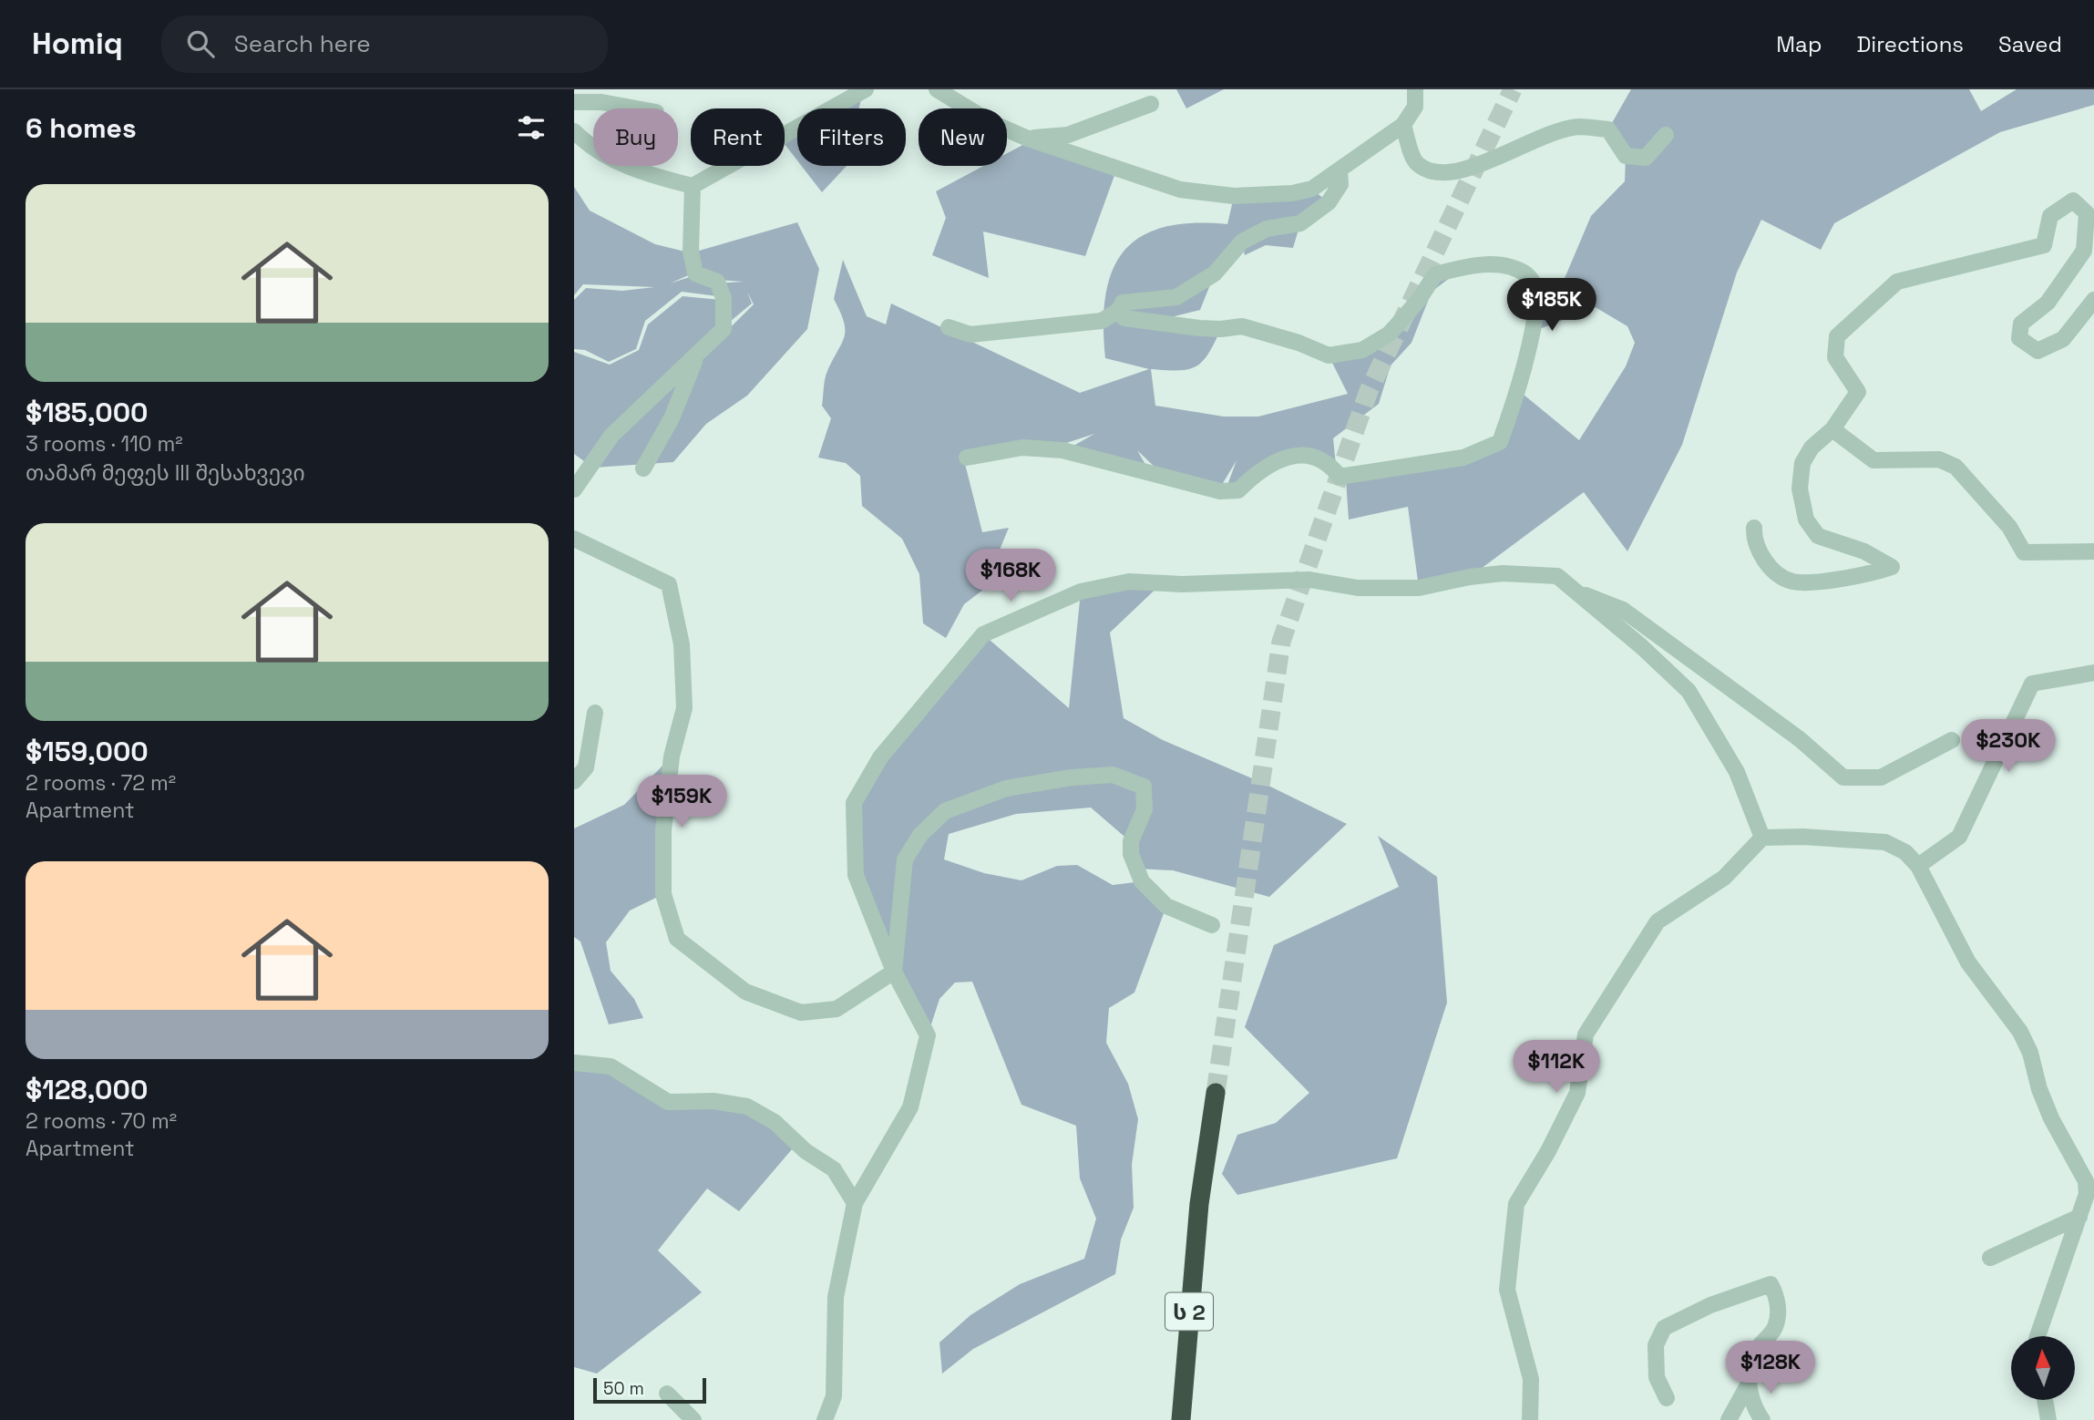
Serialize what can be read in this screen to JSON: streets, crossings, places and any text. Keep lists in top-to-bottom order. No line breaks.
{"streets":{"highway":["ს 2"]},"scale_bar":"50 m","north":"top","page":{"header":"Homiq","search":"Search here","nav":["Map","Directions","Saved"],"heading":"6 homes","chip":["Buy","Rent","Filters","New"],"list":[{"name":"$185,000","note":"3 rooms · 110 m² · თამარ მეფეს III შესახვევი"},{"name":"$159,000","note":"2 rooms · 72 m² · Apartment"},{"name":"$128,000","note":"2 rooms · 70 m² · Apartment"}],"price":["$185K","$168K","$230K","$159K","$112K","$128K"],"scale":"50 m"}}
